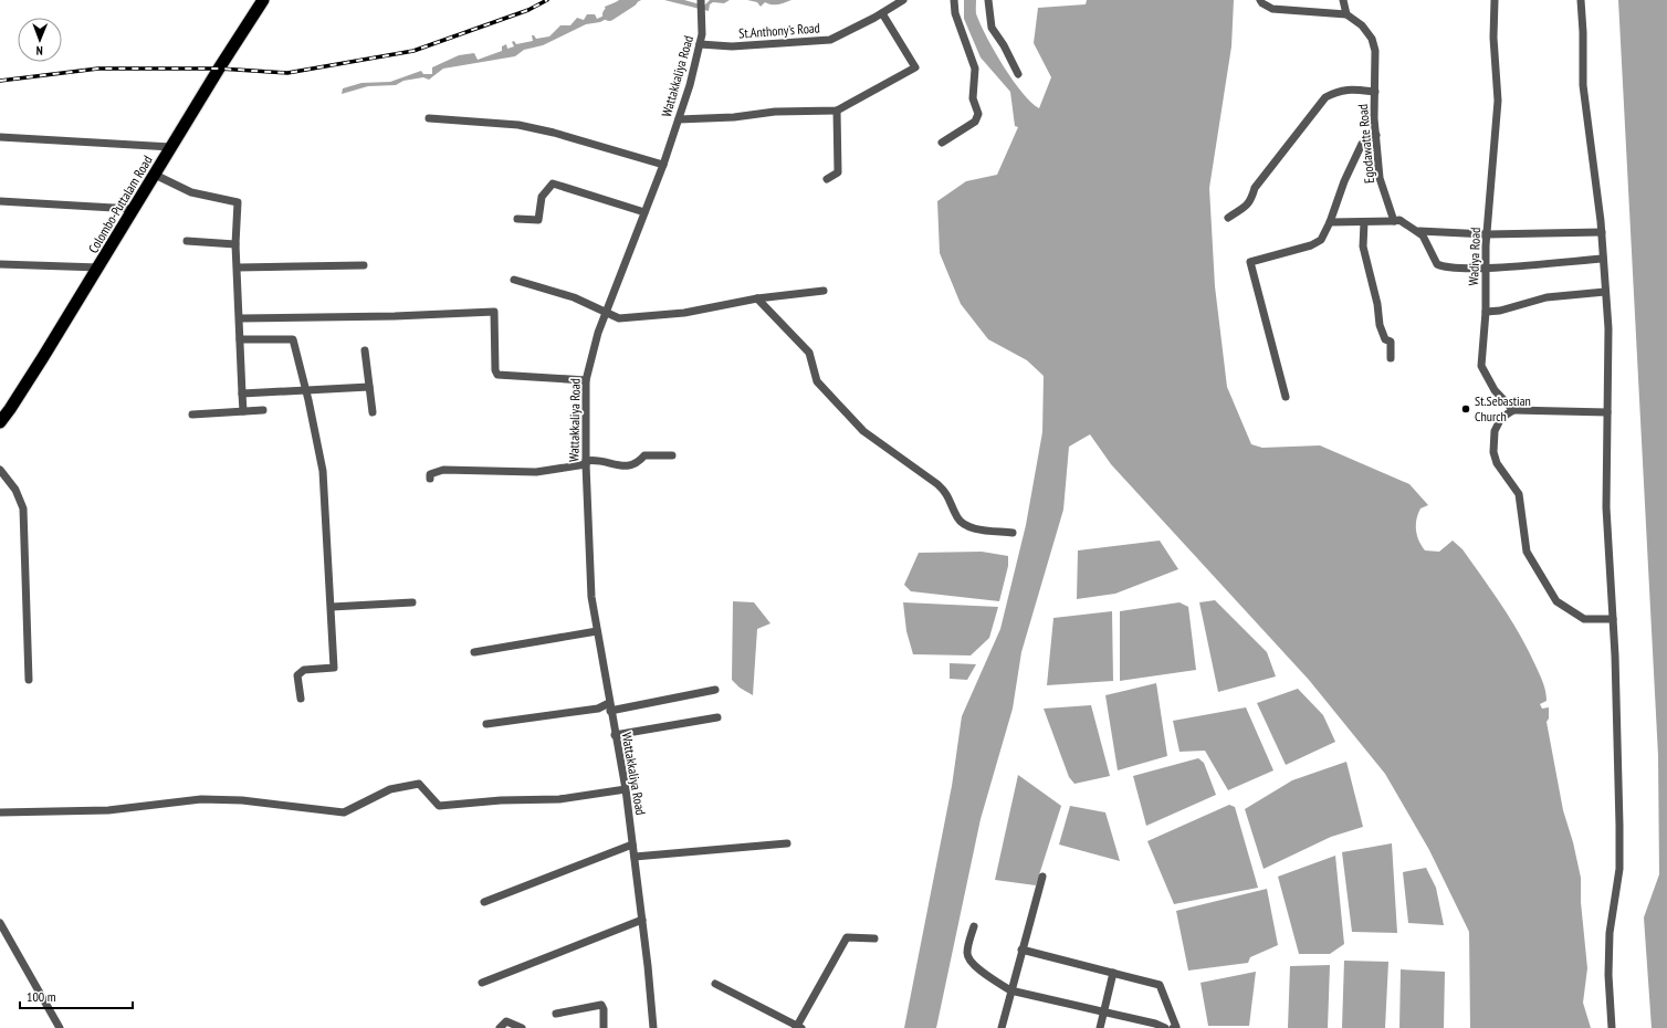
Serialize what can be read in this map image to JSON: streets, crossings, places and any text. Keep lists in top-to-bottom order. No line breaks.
{"streets":{"highway":["Colombo-Puttalam Road"],"street":["St.Anthony's Road","Wattakkaliya Road","Egodawatte Road","Wadiya Road"]},"crossings":[["St.Anthony's Road","Wattakkaliya Road"]],"places":["St.Sebastian Church"],"scale_bar":"100 m","north":"bottom"}
